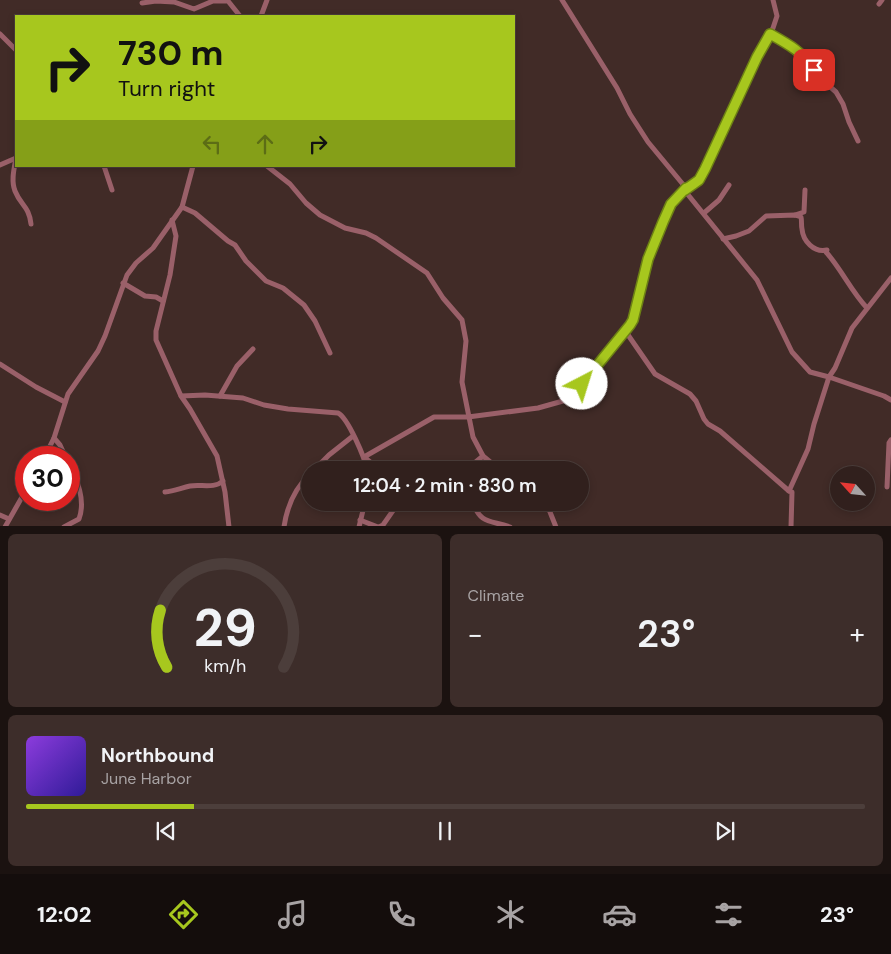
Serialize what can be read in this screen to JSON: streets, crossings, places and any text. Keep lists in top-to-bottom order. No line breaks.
{"north":"top left","page":{"turn":["730 m","Turn right"],"limit":"30","trip":"12:04 · 2 min · 830 m","tile":"Climate","heat":["−","23°","+"],"song":["Northbound","June Harbor"],"tabs":["12:02","23°"],"gauge":["29","km/h"]}}
